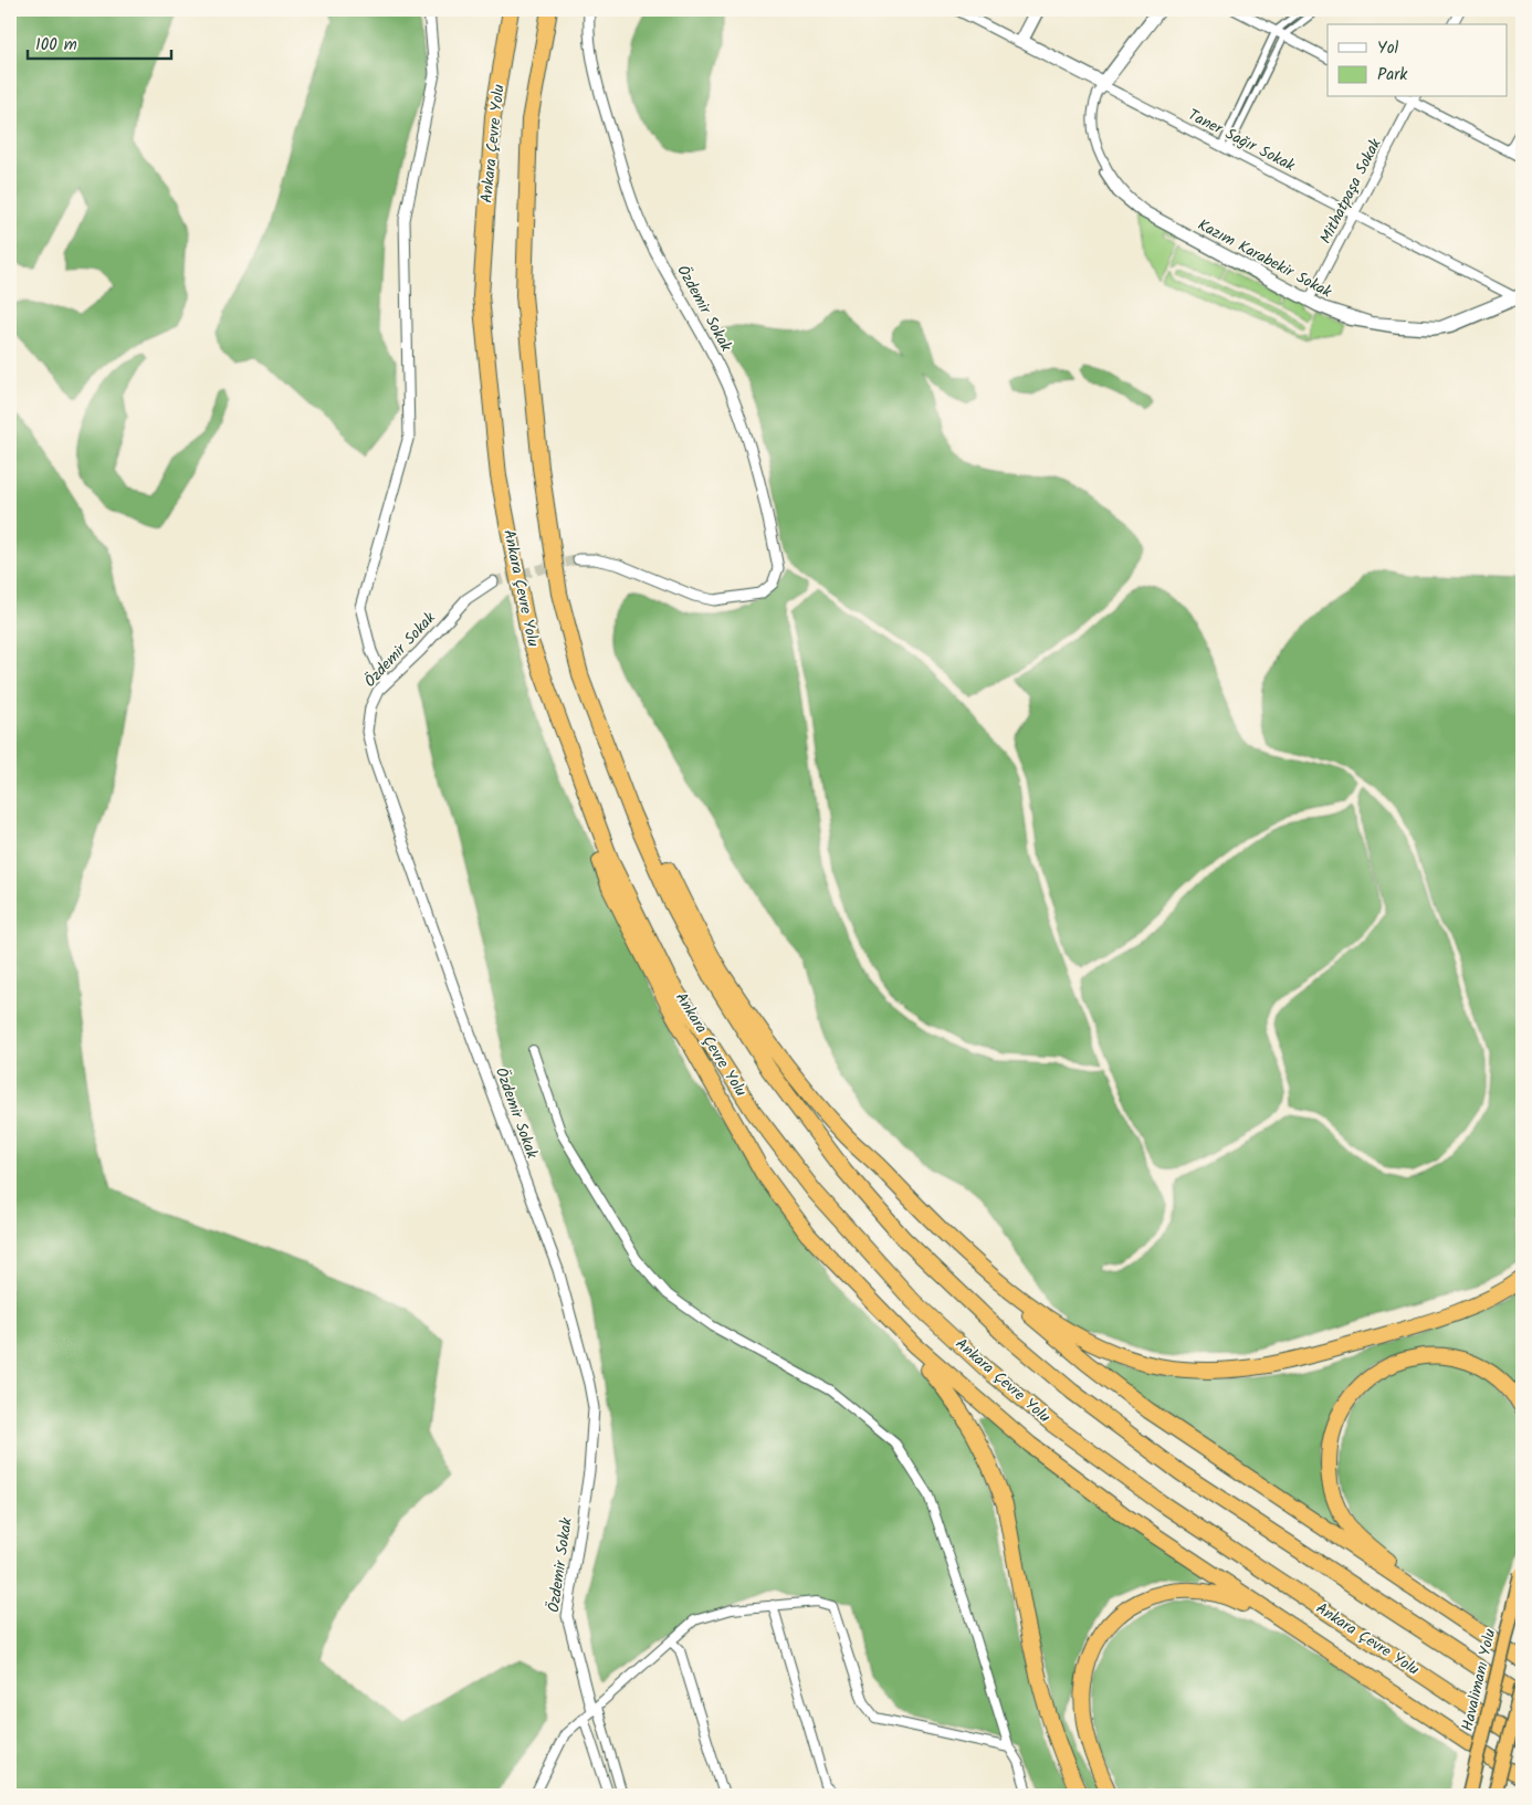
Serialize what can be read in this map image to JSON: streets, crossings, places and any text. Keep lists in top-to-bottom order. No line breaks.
{"streets":{"highway":["Ankara Çevre Yolu","Havalimanı Yolu"],"street":["Taner Sağır Sokak","Mithatpaşa Sokak","Kazım Karabekir Sokak","Özdemir Sokak"]},"crossings":[["Taner Sağır Sokak","Mithatpaşa Sokak"],["Taner Sağır Sokak","Kazım Karabekir Sokak"],["Mithatpaşa Sokak","Kazım Karabekir Sokak"]],"legend":["Yol","Park"],"scale_bar":"100 m"}
